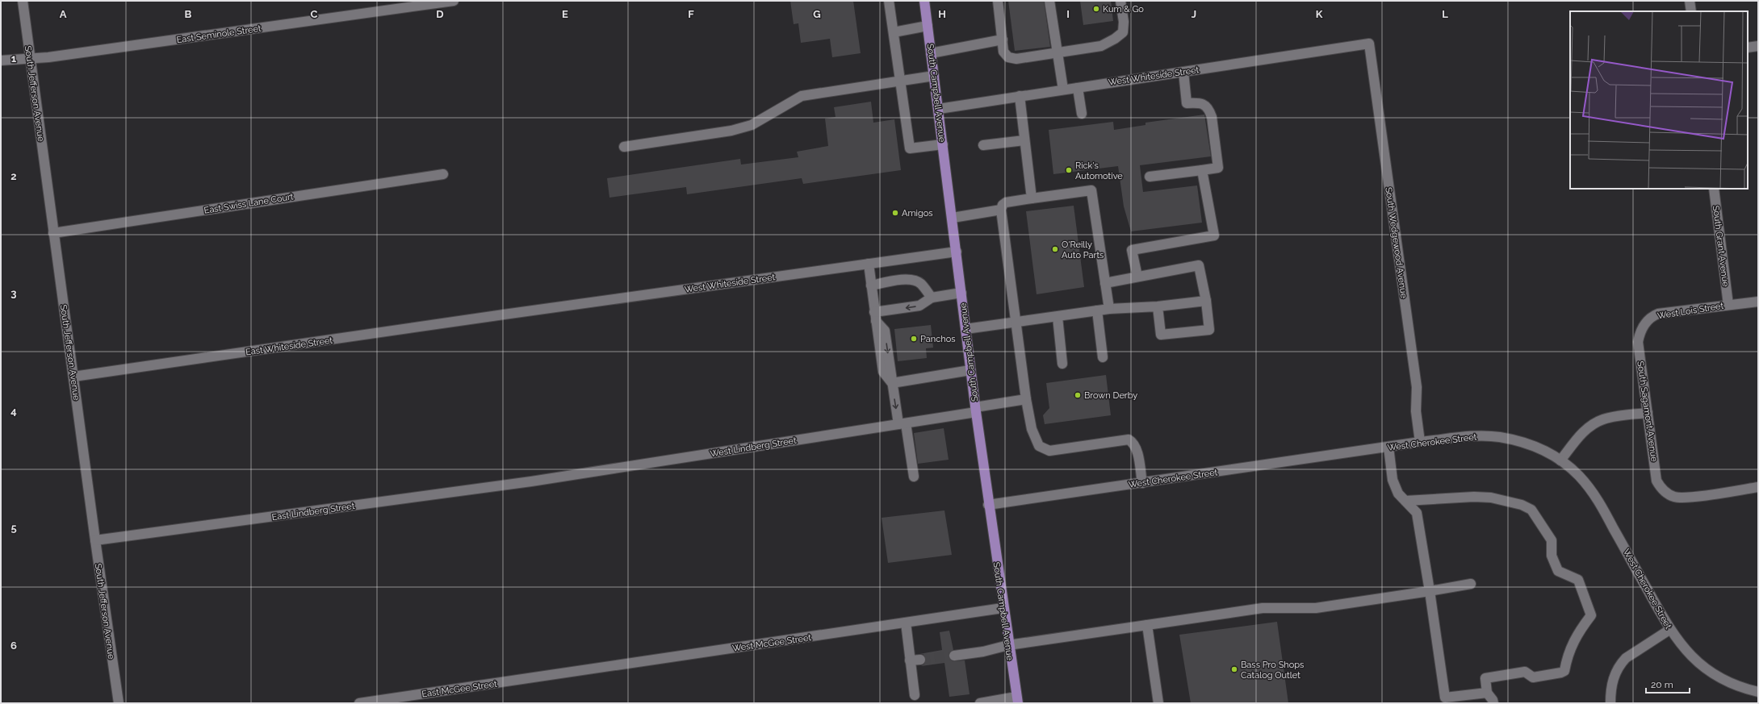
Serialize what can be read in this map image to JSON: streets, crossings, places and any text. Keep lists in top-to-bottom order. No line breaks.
{"streets":{"main road":["South Campbell Avenue"],"street":["East Seminole Street","West Whiteside Street","South Jefferson Avenue","East Swiss Lane Court","South Wedgewood Avenue","South Grant Avenue","West Lois Street","East Whiteside Street","South Sagamont Avenue","West Cherokee Street","West Lindberg Street","East Lindberg Street","West McGee Street","East McGee Street"]},"crossings":[["East Seminole Street","South Jefferson Avenue"],["West Whiteside Street","South Campbell Avenue"],["West Whiteside Street","South Wedgewood Avenue"],["West Whiteside Street","East Whiteside Street"],["South Campbell Avenue","West Cherokee Street"],["South Campbell Avenue","West Lindberg Street"],["South Campbell Avenue","West McGee Street"],["South Jefferson Avenue","East Swiss Lane Court"],["South Jefferson Avenue","East Whiteside Street"],["South Jefferson Avenue","East Lindberg Street"],["South Wedgewood Avenue","West Cherokee Street"],["South Grant Avenue","West Lois Street"],["West Lois Street","South Sagamont Avenue"],["West Lindberg Street","East Lindberg Street"],["West McGee Street","East McGee Street"]],"places":["Kum & Go","Rick's Automotive","Amigos","O'Reilly Auto Parts","Panchos","Brown Derby","Bass Pro Shops Catalog Outlet"],"scale_bar":"20 m","grid":{"columns":["A","B","C","D","E","F","G","H","I","J","K","L"],"rows":["1","2","3","4","5","6"]}}
